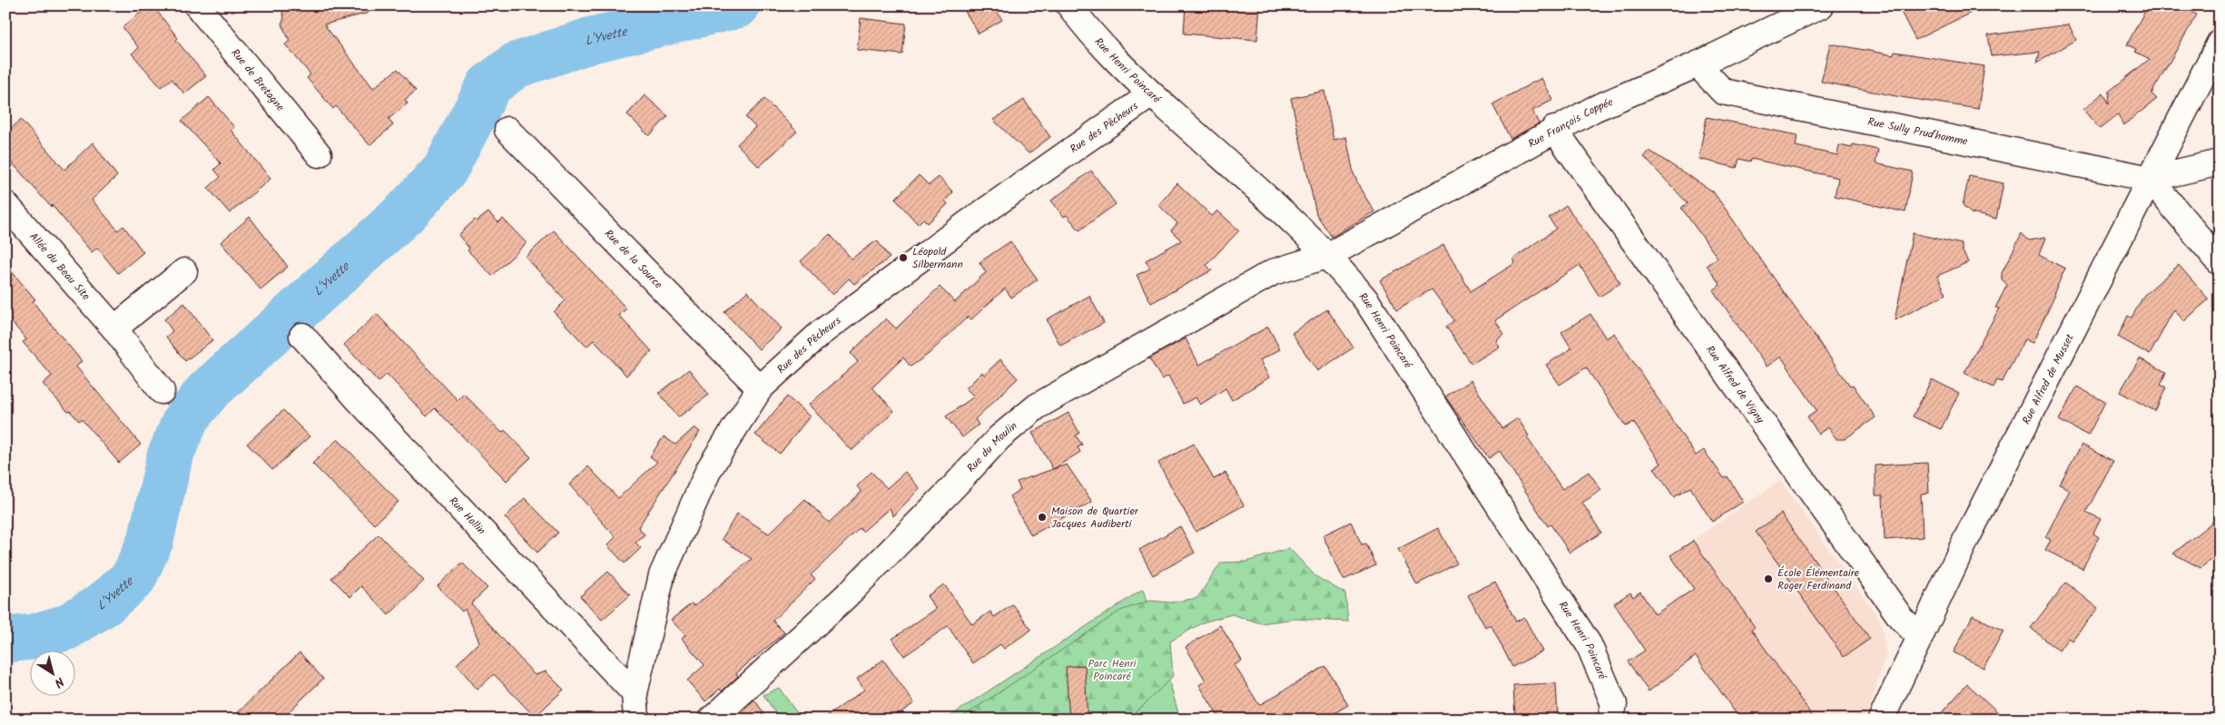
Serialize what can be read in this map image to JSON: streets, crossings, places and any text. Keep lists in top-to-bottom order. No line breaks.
{"streets":{"street":["Rue Henri Poincaré","Rue de Bretagne","Rue François Coppée","Rue des Pêcheurs","Rue Sully Prud'homme","Rue de la Source","Allée du Beau Site","Rue Alfred de Musset","Rue Alfred de Vigny","Rue du Moulin","Rue Hollin"]},"crossings":[["Rue Henri Poincaré","Rue François Coppée"],["Rue Henri Poincaré","Rue des Pêcheurs"],["Rue Henri Poincaré","Rue du Moulin"],["Rue François Coppée","Rue Sully Prud'homme"],["Rue François Coppée","Rue Alfred de Vigny"],["Rue François Coppée","Rue du Moulin"],["Rue des Pêcheurs","Rue de la Source"],["Rue des Pêcheurs","Rue Hollin"],["Rue Sully Prud'homme","Rue Alfred de Musset"],["Rue Alfred de Musset","Rue Alfred de Vigny"]],"water":["L'Yvette"],"parks":["Parc Henri Poincaré"],"places":["Léopold Silbermann","Maison de Quartier Jacques Audiberti","École Élémentaire Roger Ferdinand"],"north":"bottom right"}
